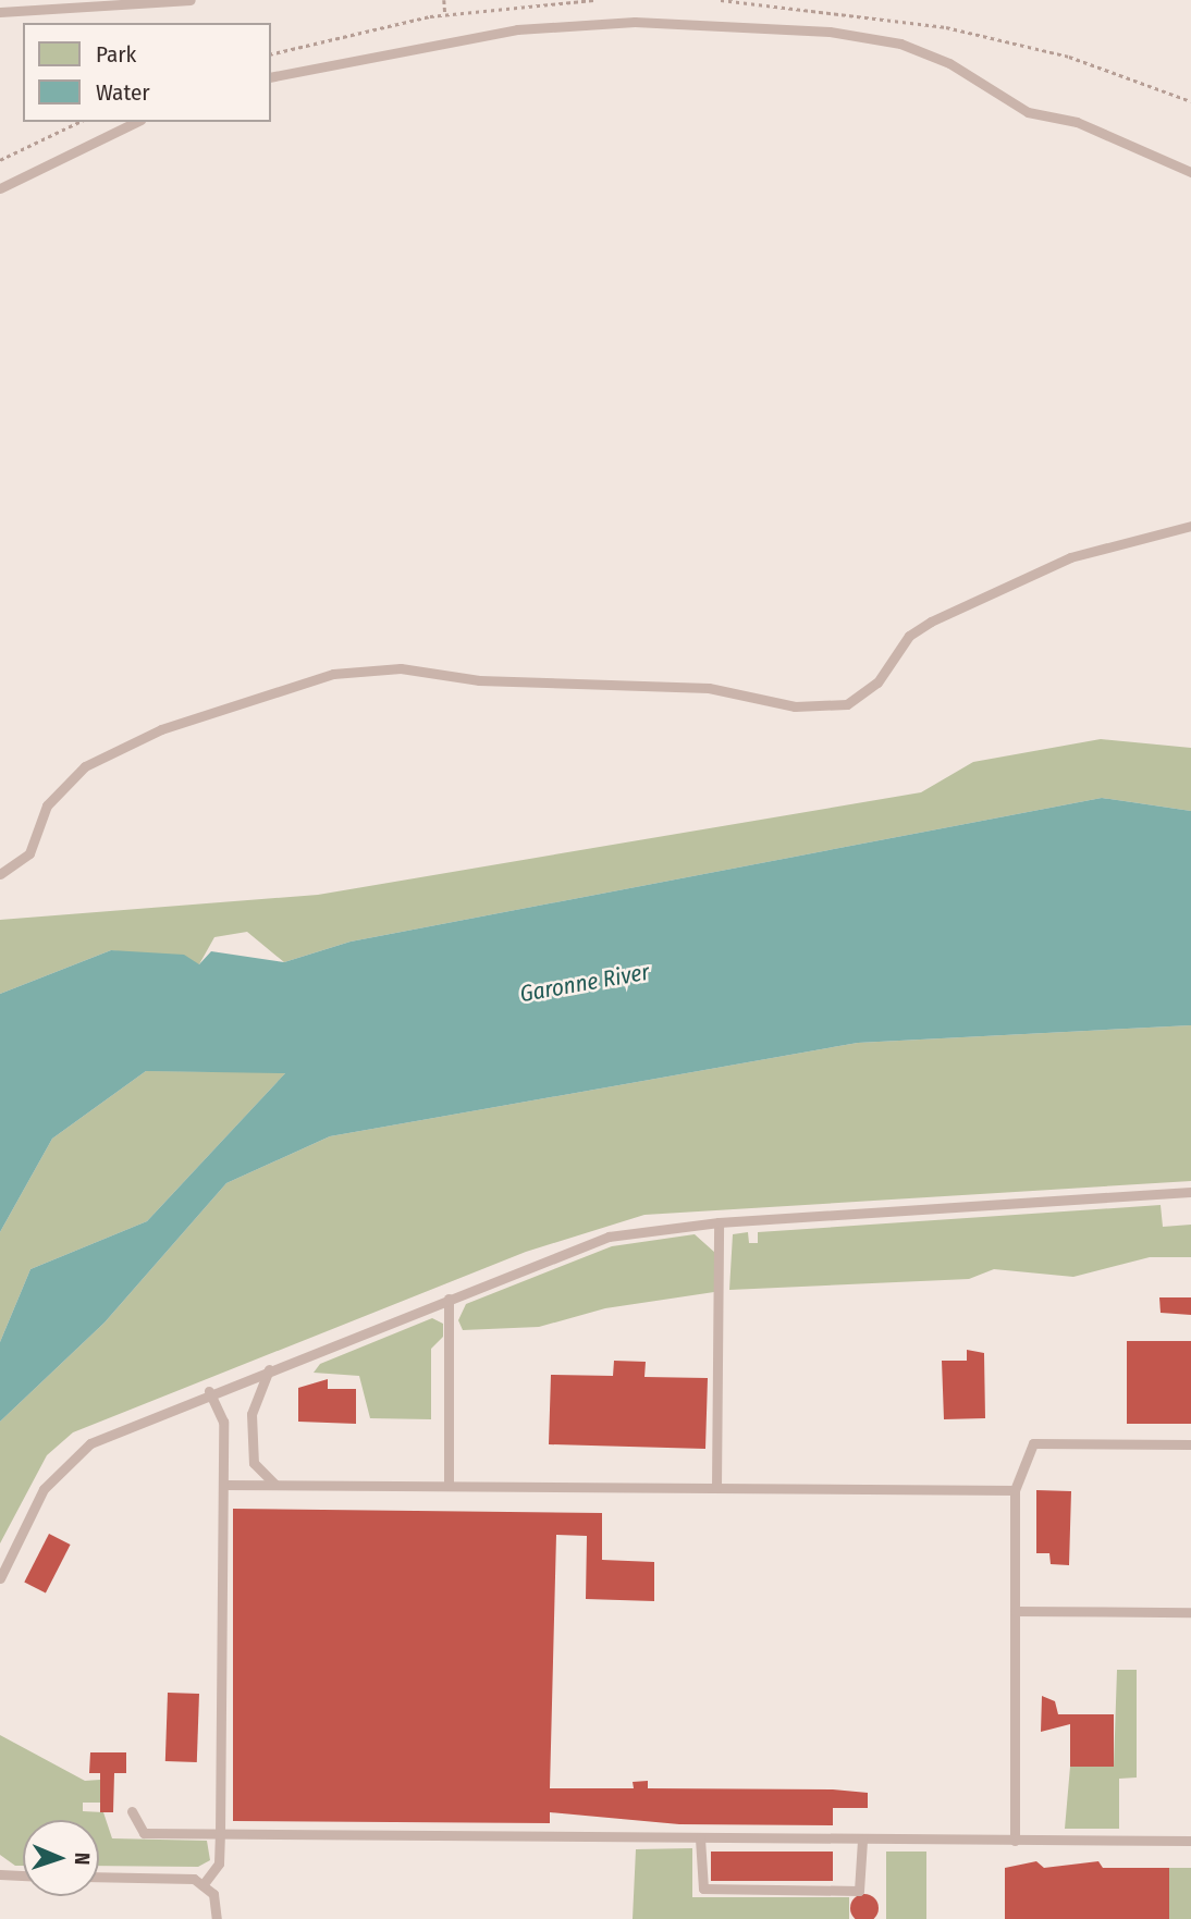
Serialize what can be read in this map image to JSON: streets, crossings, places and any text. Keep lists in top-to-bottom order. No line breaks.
{"water":["Garonne River"],"legend":["Park","Water"],"north":"right"}
